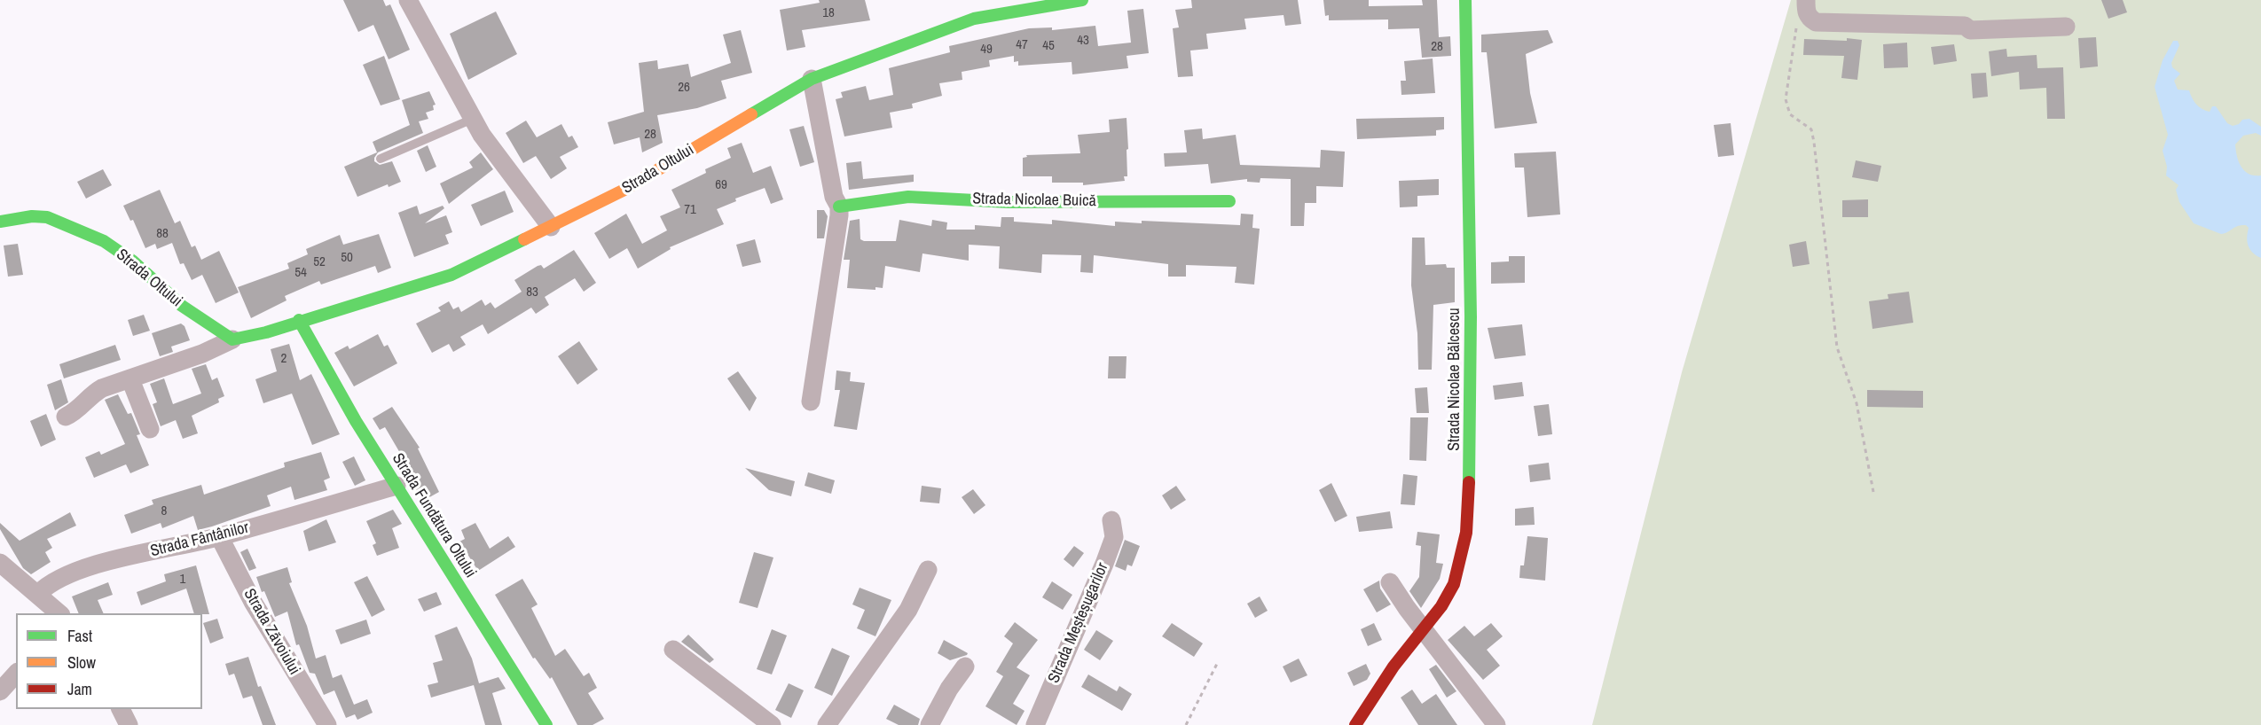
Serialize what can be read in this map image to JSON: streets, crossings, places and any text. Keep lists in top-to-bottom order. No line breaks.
{"streets":{"street":["Strada Oltului","Strada Nicolae Buică","Strada Nicolae Bălcescu","Strada Fundătura Oltului","Strada Fântânilor","Strada Meșteșugarilor","Strada Zăvoiului"]},"crossings":[["Strada Oltului","Strada Fundătura Oltului"],["Strada Fundătura Oltului","Strada Fântânilor"],["Strada Fântânilor","Strada Zăvoiului"]],"house_numbers":["18","43","47","45","28","49","26","28","69","71","88","50","52","54","83","2","8","1"],"legend":["Fast","Slow","Jam"]}
